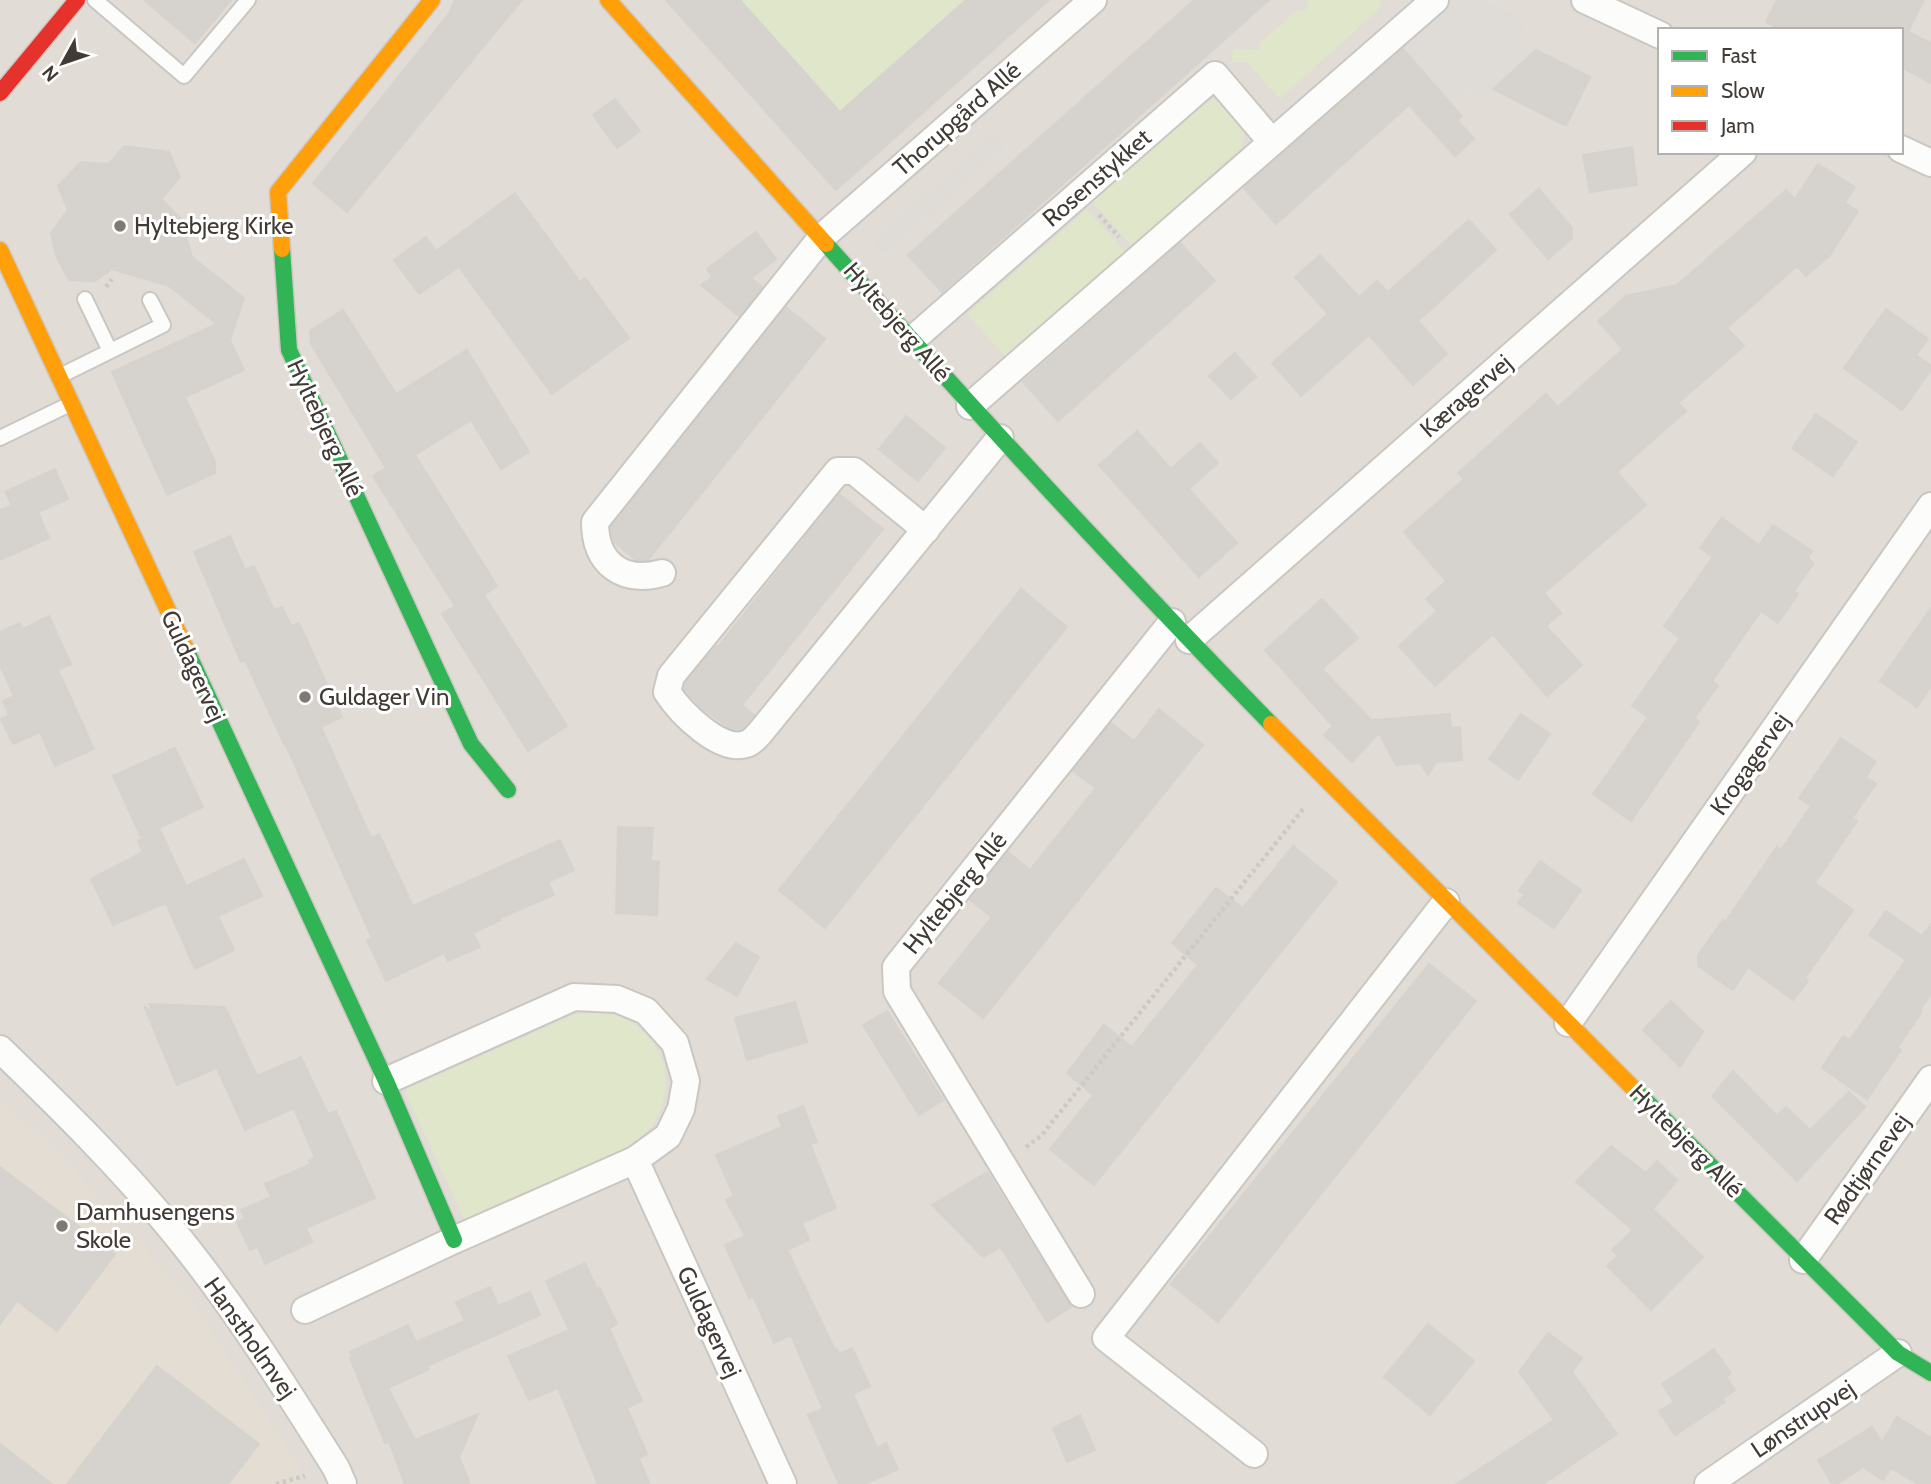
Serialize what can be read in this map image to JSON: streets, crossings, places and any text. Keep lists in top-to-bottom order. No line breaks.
{"streets":{"street":["Thorupgård Allé","Rosenstykket","Hyltebjerg Allé","Kæragervej","Guldagervej","Krogagervej","Rødtjørnevej","Hanstholmvej","Lønstrupvej"]},"crossings":[["Thorupgård Allé","Hyltebjerg Allé"],["Rosenstykket","Hyltebjerg Allé"],["Hyltebjerg Allé","Kæragervej"],["Hyltebjerg Allé","Krogagervej"],["Hyltebjerg Allé","Rødtjørnevej"],["Hyltebjerg Allé","Lønstrupvej"]],"places":["Hyltebjerg Kirke","Guldager Vin","Damhusengens Skole"],"legend":["Fast","Slow","Jam"],"north":"bottom left"}
